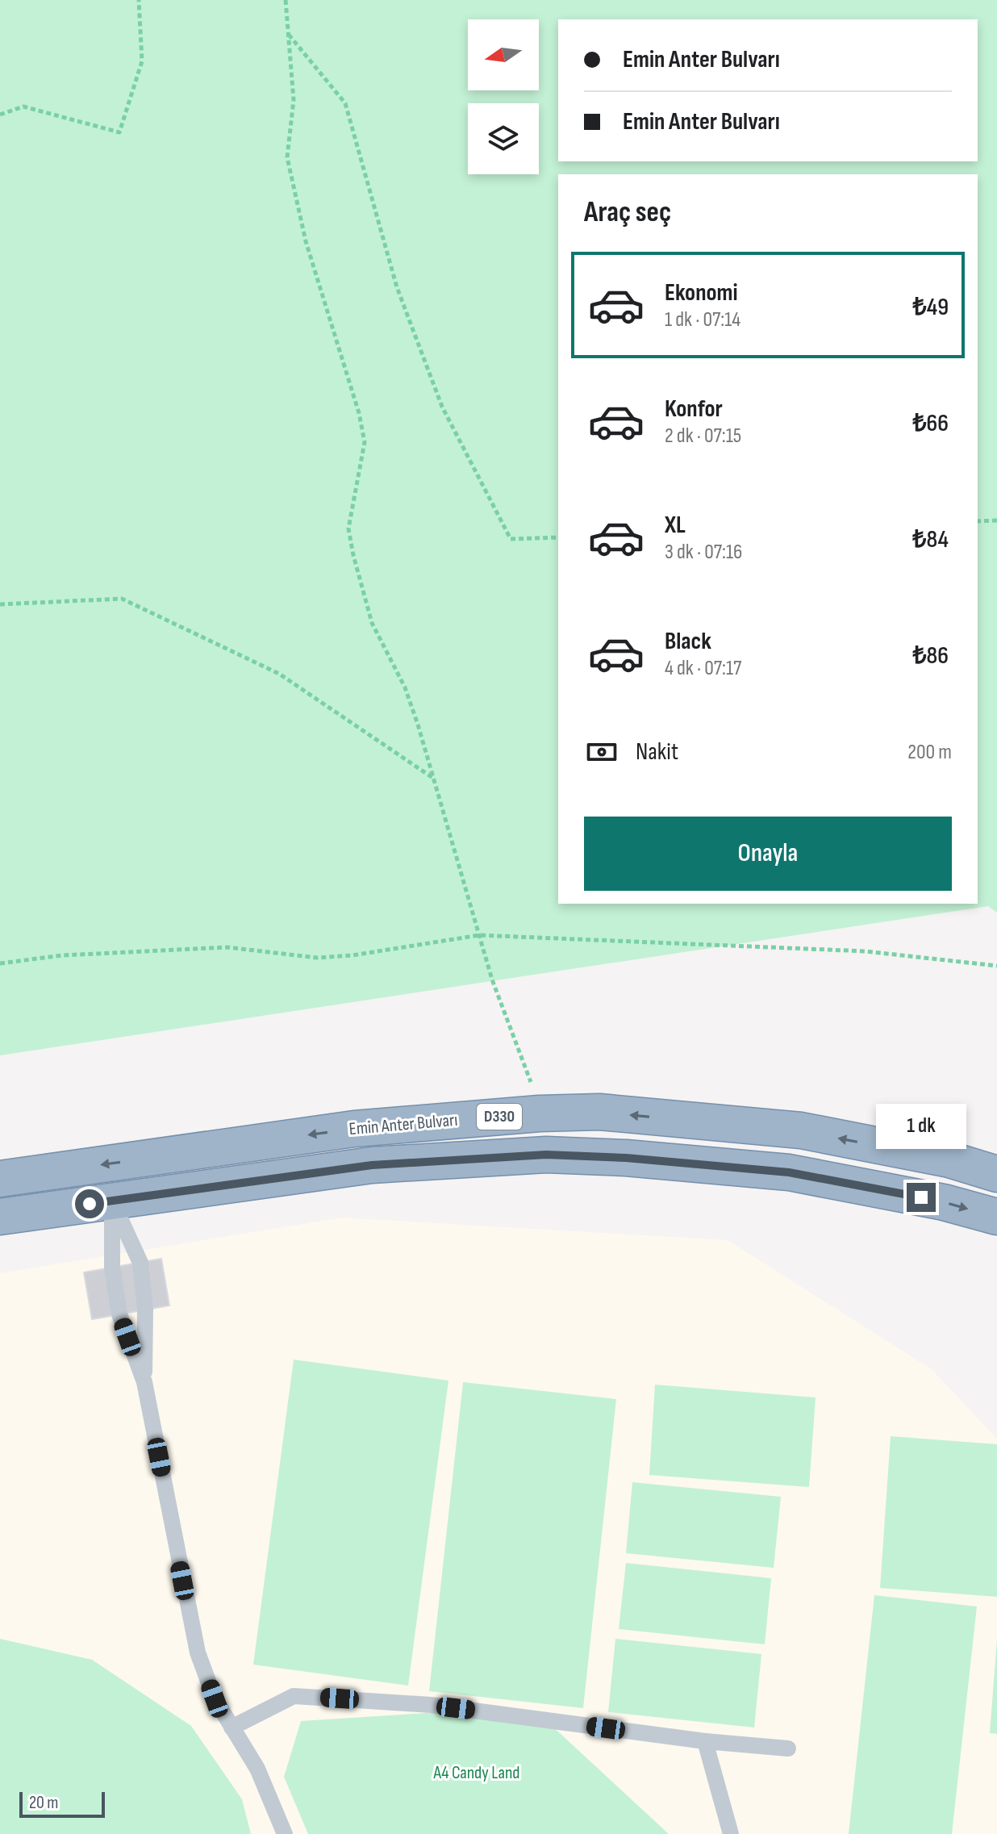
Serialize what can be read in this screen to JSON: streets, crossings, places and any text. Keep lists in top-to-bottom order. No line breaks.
{"streets":{"highway":["D330","Emin Anter Bulvarı"]},"parks":["A4 Candy Land"],"scale_bar":"20 m","north":"left","page":{"banner":["Emin Anter Bulvarı","Emin Anter Bulvarı"],"heading":"Araç seç","list":[{"name":"Ekonomi","note":"1 dk · 07:14","value":"₺49"},{"name":"Konfor","note":"2 dk · 07:15","value":"₺66"},{"name":"XL","note":"3 dk · 07:16","value":"₺84"},{"name":"Black","note":"4 dk · 07:17","value":"₺86"}],"pay":["Nakit","200 m"],"buttons":"Onayla","bubble":"1 dk","scale":"20 m"}}
